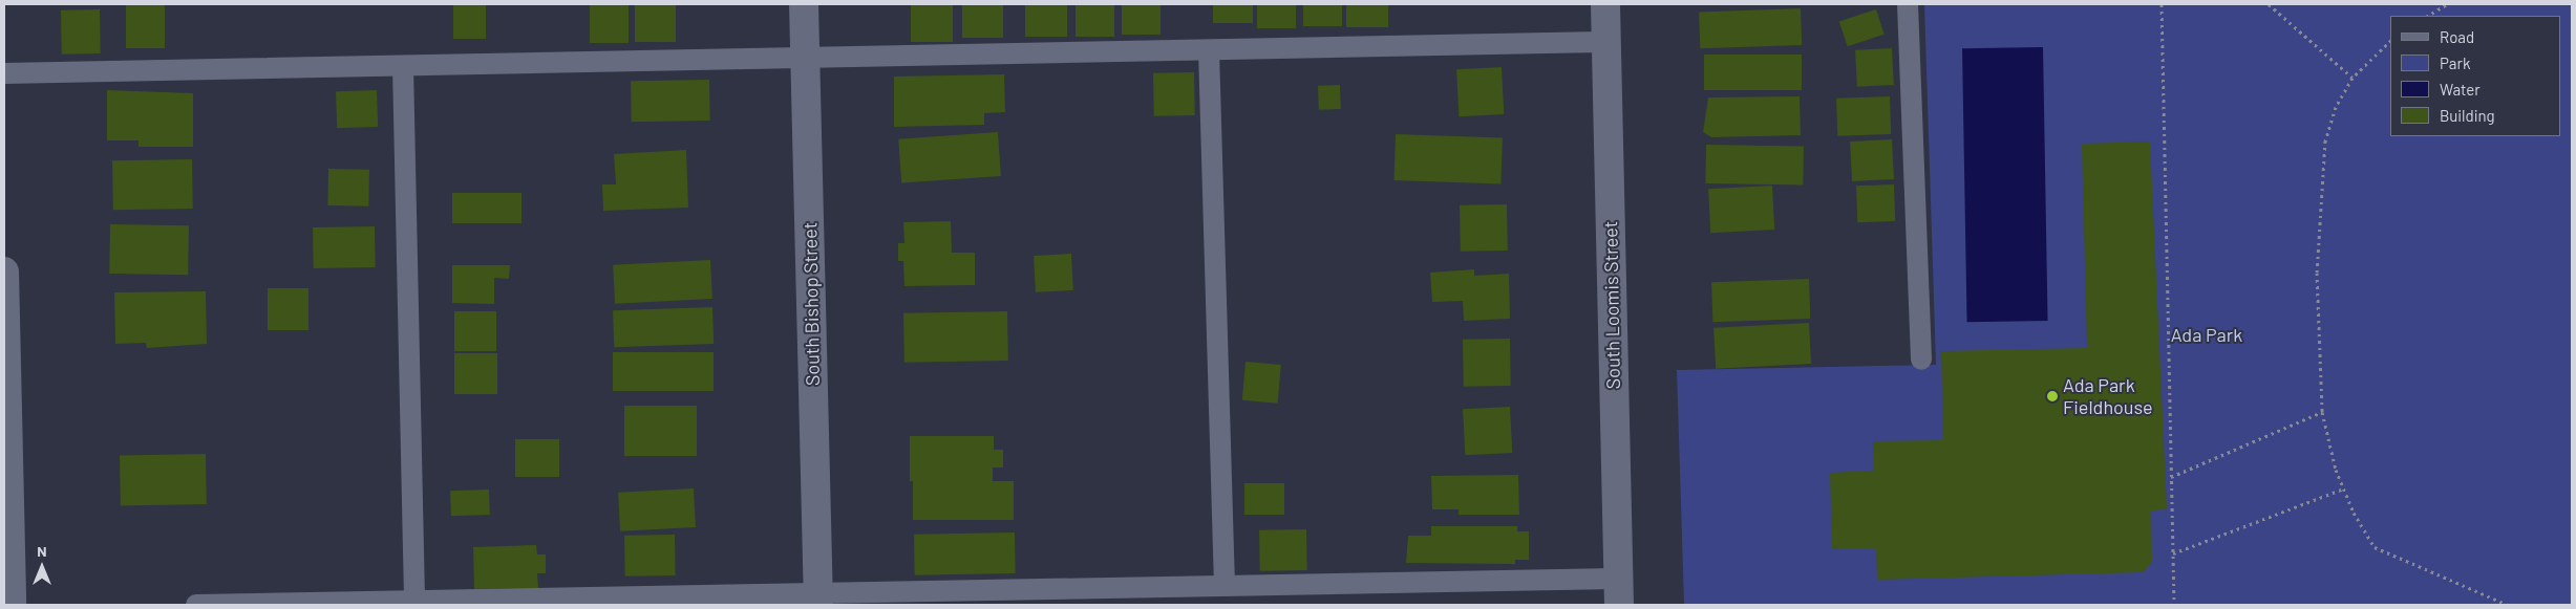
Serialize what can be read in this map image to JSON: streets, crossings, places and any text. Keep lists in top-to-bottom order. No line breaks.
{"streets":{"street":["South Bishop Street","South Loomis Street"]},"parks":["Ada Park"],"places":["Ada Park Fieldhouse"],"legend":["Road","Park","Water","Building"],"north":"top"}
